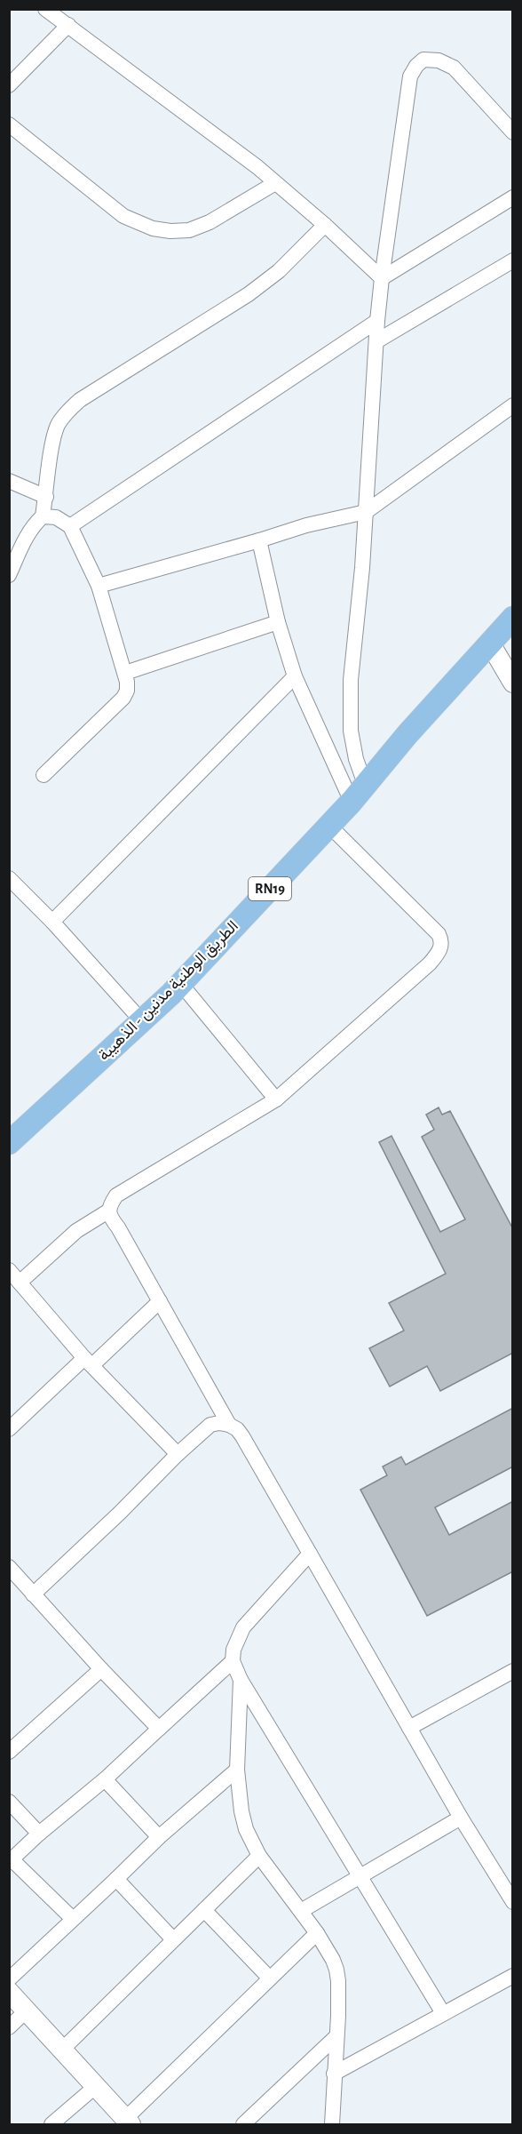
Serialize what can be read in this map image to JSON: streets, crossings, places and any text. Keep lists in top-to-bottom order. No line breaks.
{"streets":{"main road":["RN19","الطريق الوطنية مدنين - الذهيبة"]}}
